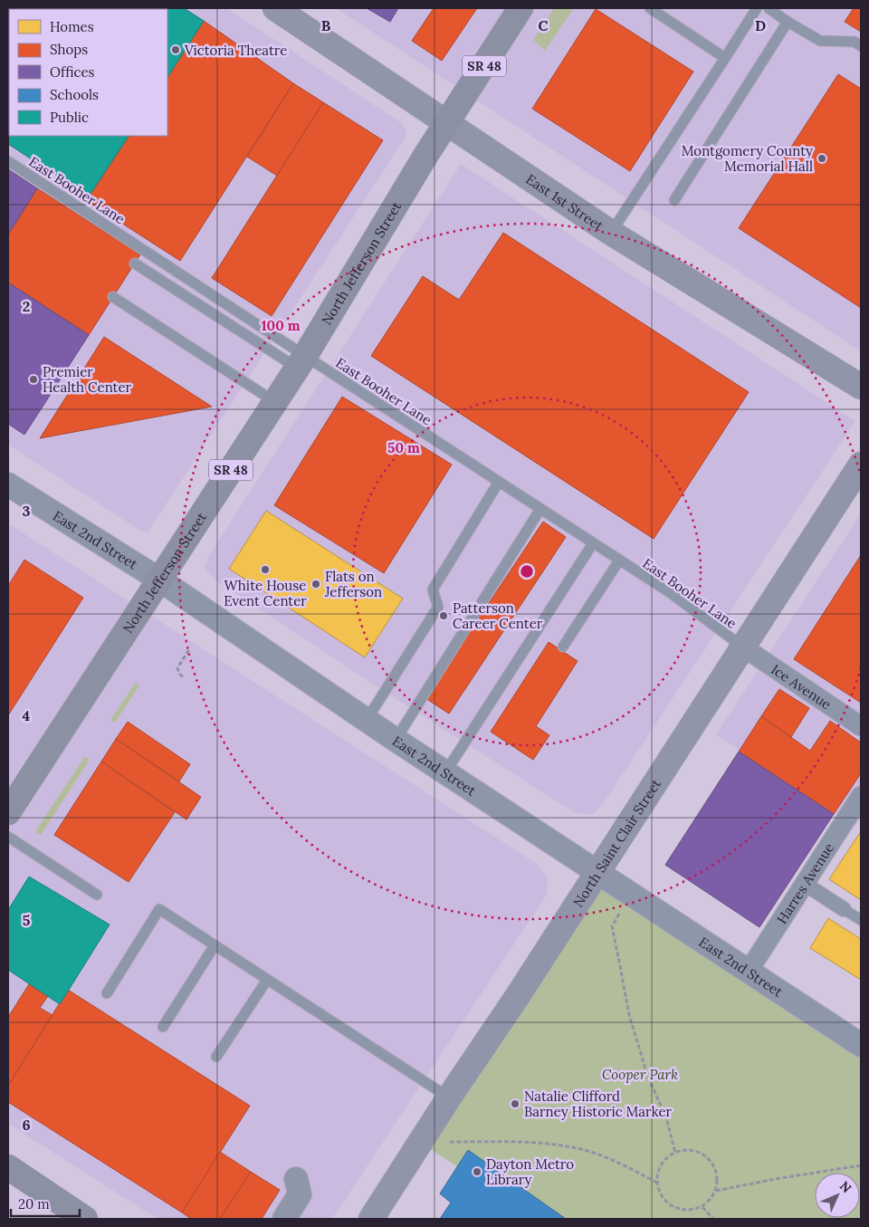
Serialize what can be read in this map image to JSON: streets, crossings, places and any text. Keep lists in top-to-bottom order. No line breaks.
{"streets":{"main road":["SR 48","East 1st Street","North Jefferson Street","North Saint Clair Street"],"street":["East 2nd Street","Ice Avenue","Harres Avenue"],"lane":["East Booher Lane"]},"crossings":[["East Booher Lane","North Jefferson Street"],["East Booher Lane","Ice Avenue"],["East Booher Lane","North Saint Clair Street"],["East 1st Street","North Jefferson Street"],["North Jefferson Street","East 2nd Street"],["East 2nd Street","North Saint Clair Street"],["East 2nd Street","Harres Avenue"],["Ice Avenue","North Saint Clair Street"]],"parks":["Cooper Park"],"places":["Victoria Theatre","Montgomery County Memorial Hall","Premier Health Center","White House Event Center","Flats on Jefferson","Patterson Career Center","Natalie Clifford Barney Historic Marker","Dayton Metro Library"],"legend":["Homes","Shops","Offices","Schools","Public"],"scale_bar":"20 m","north":"top right","grid":{"columns":["B","C","D"],"rows":["2","3","4","5","6"]},"rings":["100 m","50 m"]}
